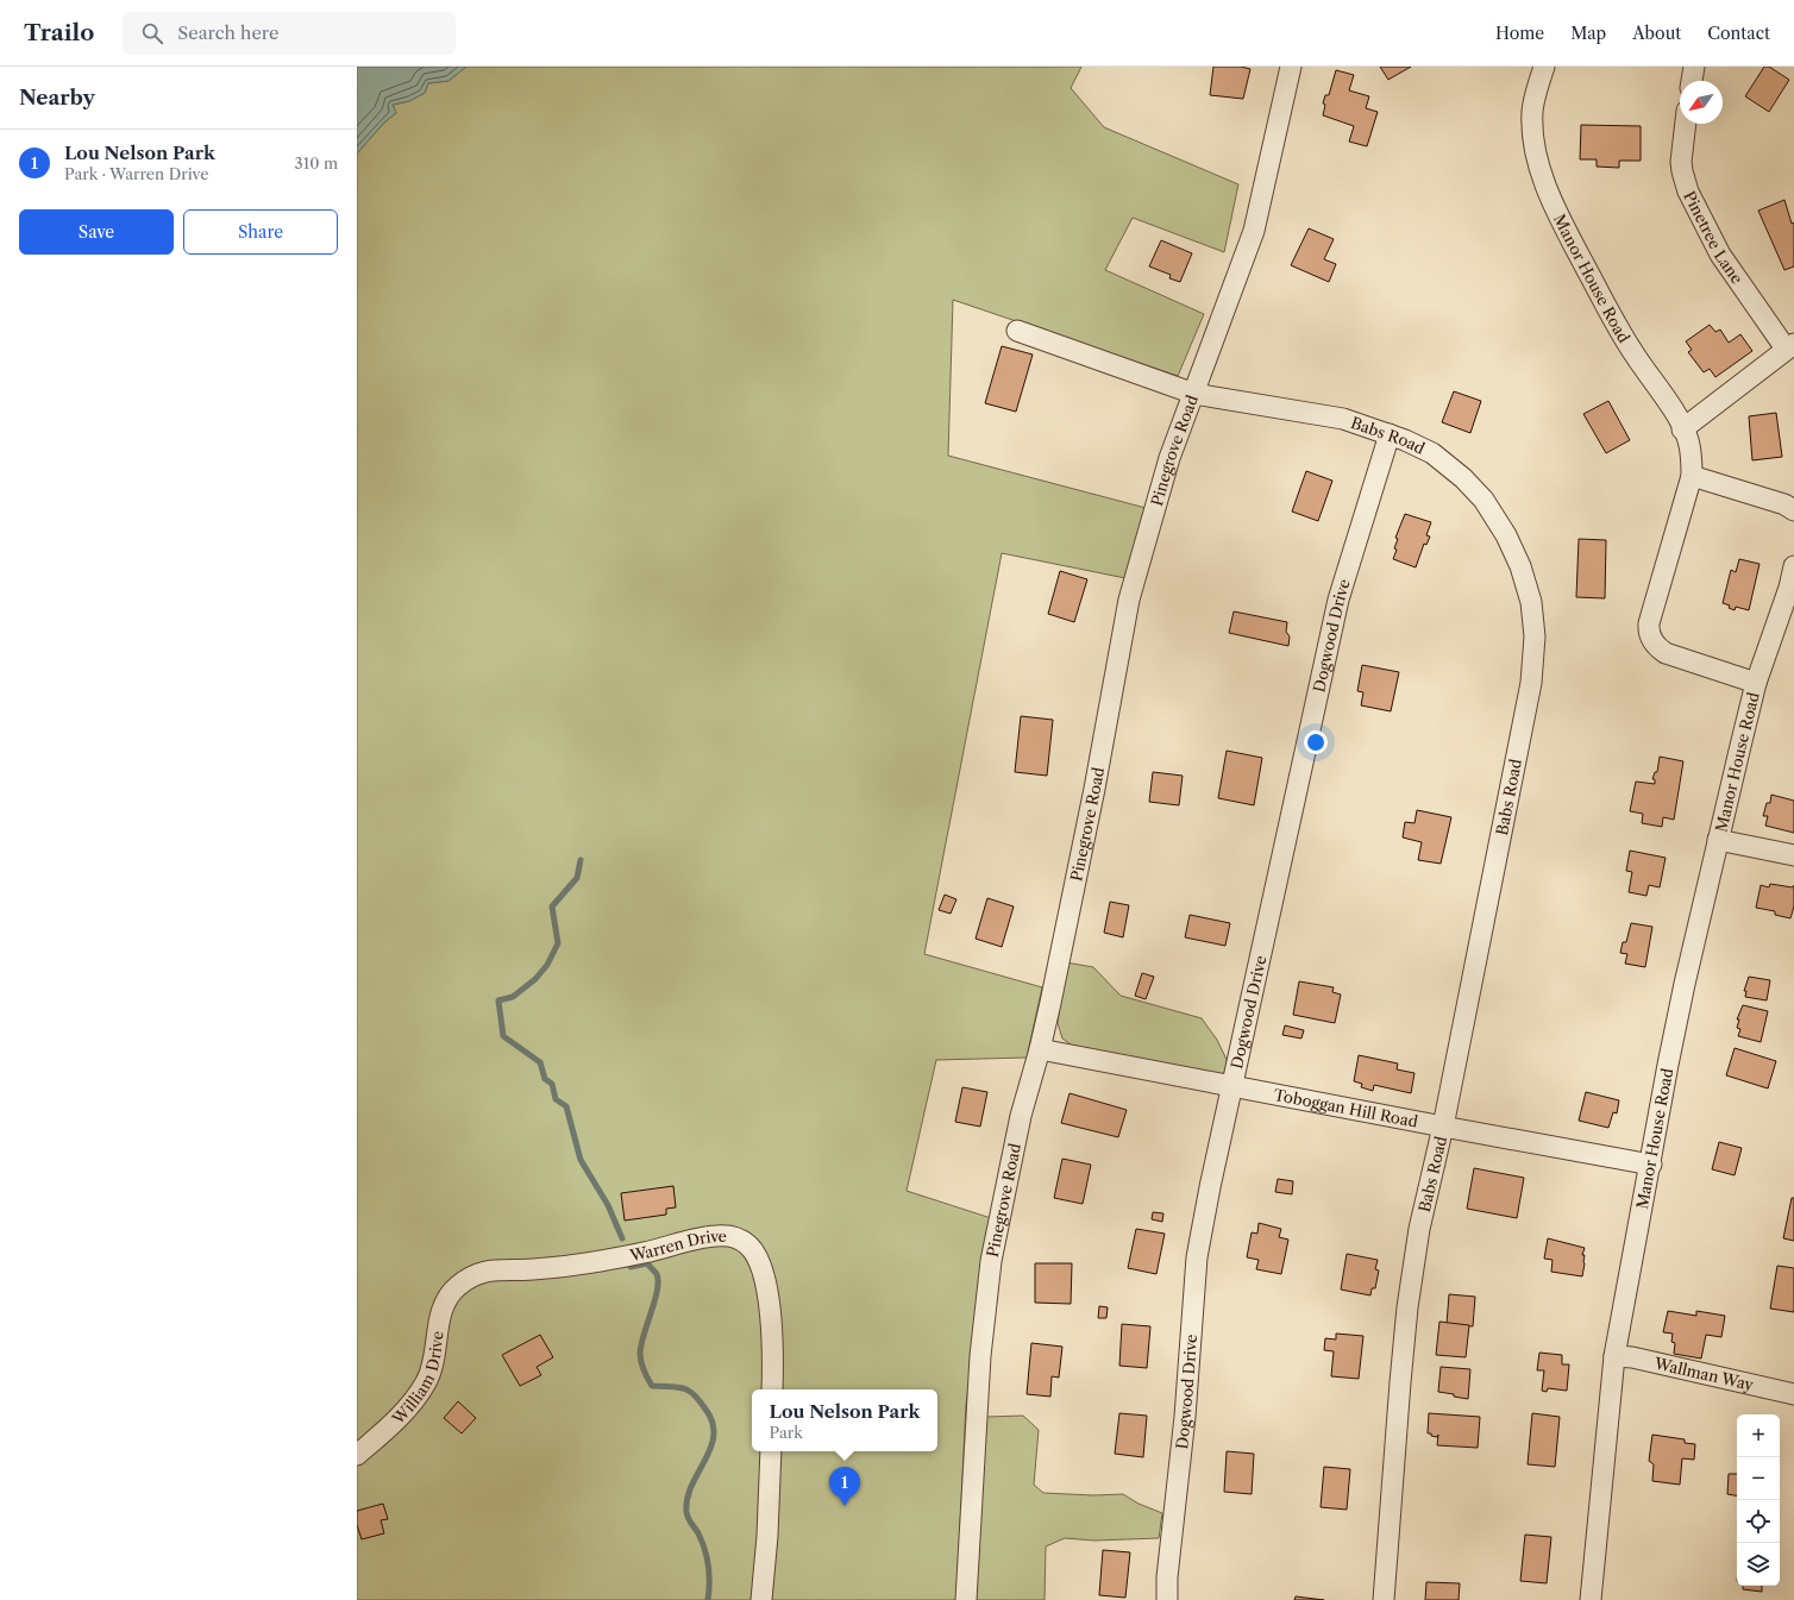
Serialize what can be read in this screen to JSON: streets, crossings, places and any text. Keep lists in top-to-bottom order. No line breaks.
{"streets":{"street":["Pinetree Lane","Manor House Road","Babs Road","Pinegrove Road","Dogwood Drive","Toboggan Hill Road","Warren Drive","Wallman Way","William Drive"]},"crossings":[["Manor House Road","Toboggan Hill Road"],["Manor House Road","Wallman Way"],["Babs Road","Pinegrove Road"],["Babs Road","Dogwood Drive"],["Babs Road","Toboggan Hill Road"],["Pinegrove Road","Toboggan Hill Road"],["Dogwood Drive","Toboggan Hill Road"],["Warren Drive","William Drive"]],"north":"bottom left","page":{"header":"Trailo","search":"Search here","nav":["Home","Map","About","Contact"],"heading":"Nearby","list":[{"mark":"1","name":"Lou Nelson Park","note":"Park · Warren Drive","value":"310 m"}],"buttons":["Save","Share"],"popup":["Lou Nelson Park","Park"],"map_buttons":["+","−"],"pins":"1"}}
